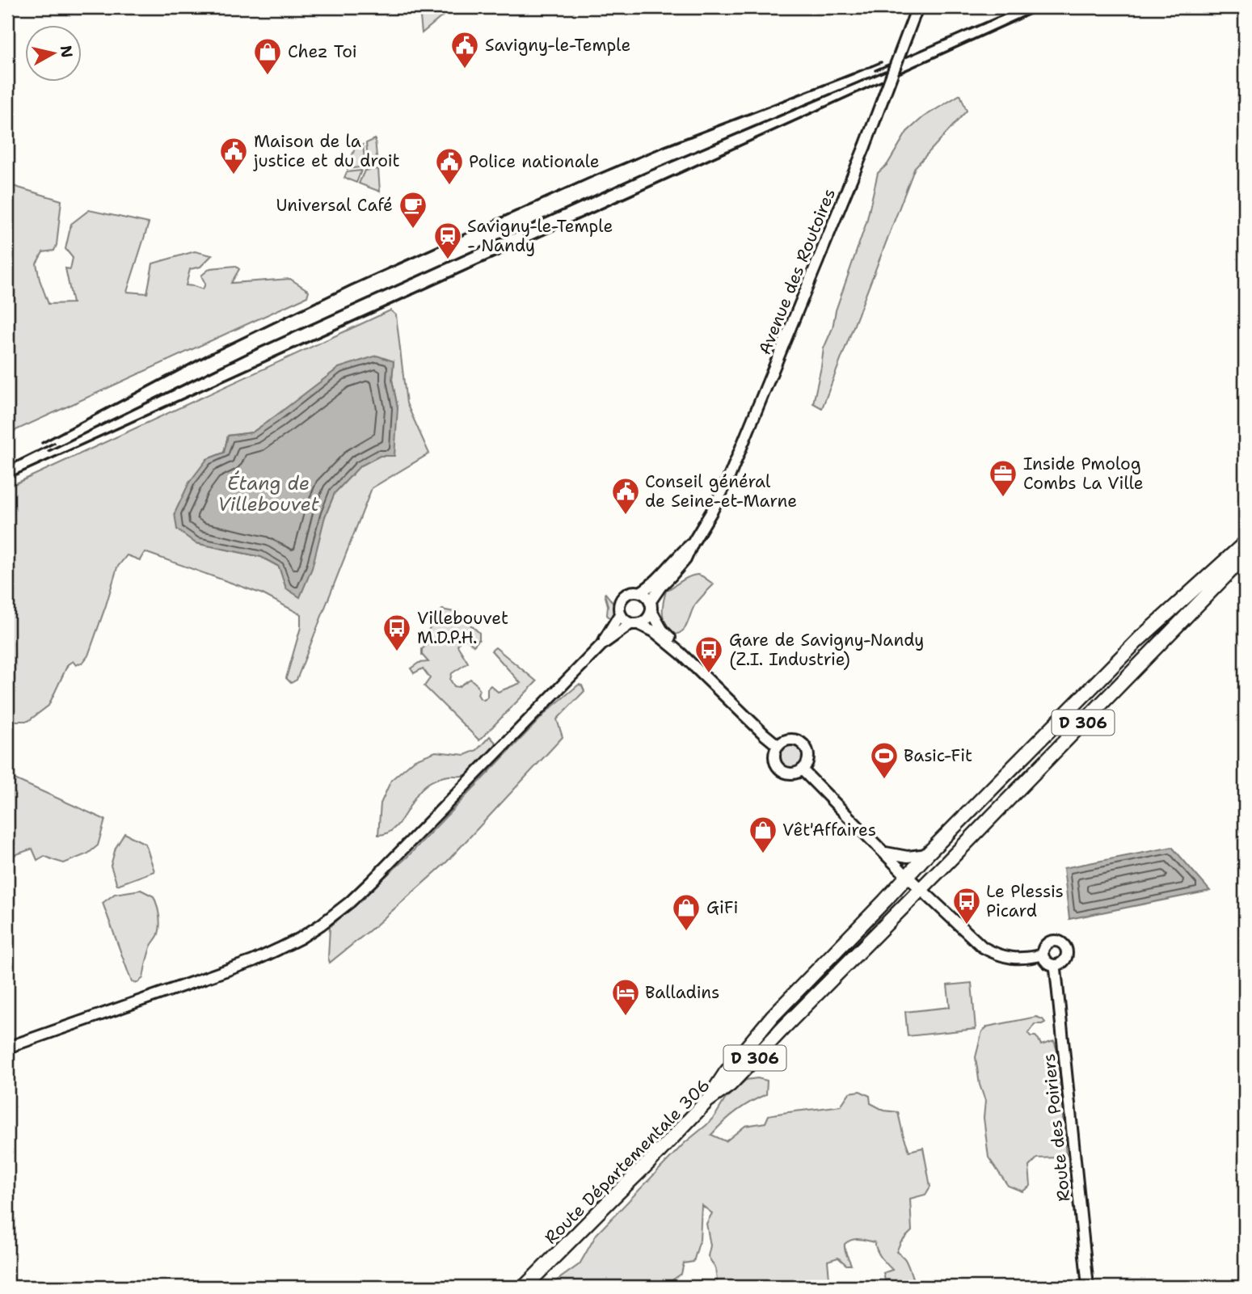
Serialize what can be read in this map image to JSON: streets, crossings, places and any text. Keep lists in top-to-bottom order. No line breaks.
{"streets":{"main road":["D 306","Route Départementale 306"],"street":["Avenue des Routoires","Route des Poiriers"]},"crossings":[["D 306","Route Départementale 306"]],"water":["Étang de Villebouvet"],"places":{"public building":["Savigny-le-Temple","Maison de la justice et du droit","Police nationale","Conseil général de Seine-et-Marne"],"shop":["Chez Toi","Vêt'Affaires","GiFi"],"cafe":["Universal Café"],"station":["Savigny-le-Temple - Nandy"],"office":["Inside Pmolog Combs La Ville"],"bus stop":["Villebouvet M.D.P.H.","Gare de Savigny-Nandy (Z.I. Industrie)","Le Plessis Picard"],"sports":["Basic-Fit"],"hotel":["Balladins"]},"north":"right"}
